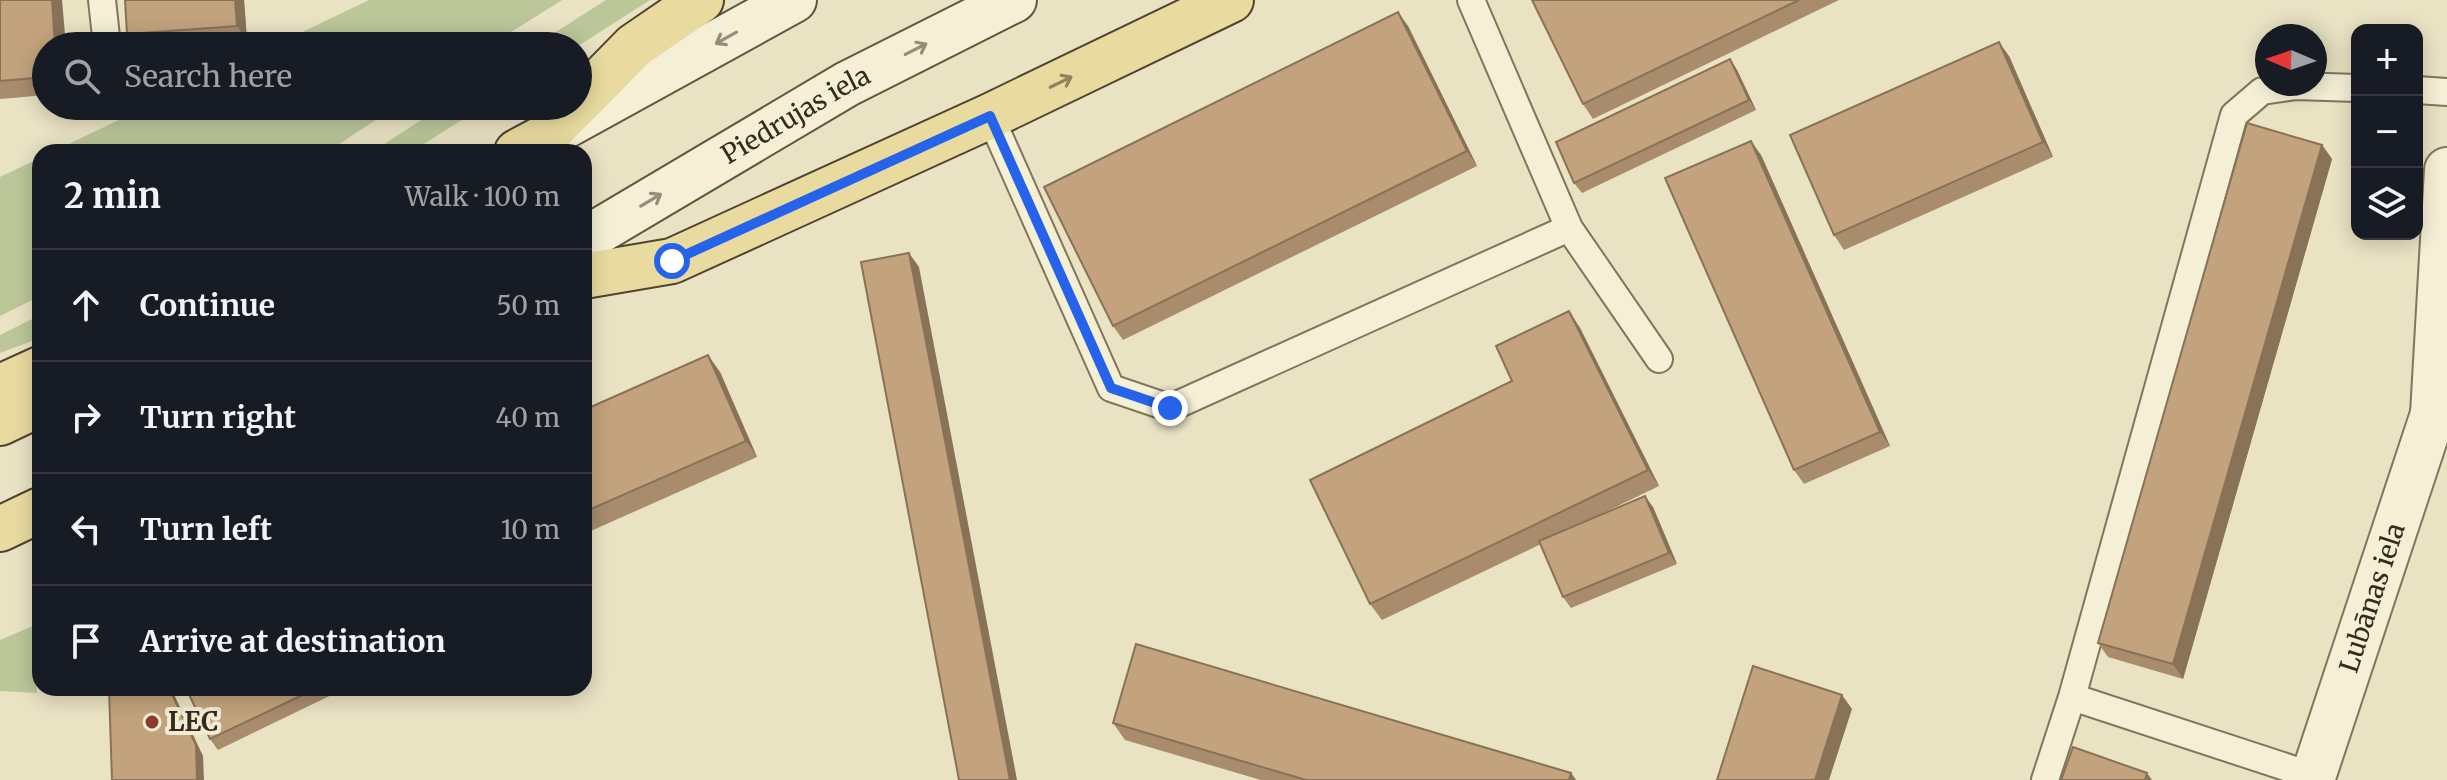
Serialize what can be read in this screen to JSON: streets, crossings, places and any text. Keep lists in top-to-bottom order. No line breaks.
{"streets":{"main road":["Piedrujas iela","Lubānas iela"]},"places":["LEC"],"north":"left","page":{"map_buttons":["+","−"],"search":"Search here","heading":["2 min","Walk · 100 m"],"list":[["Continue","50 m"],["Turn right","40 m"],["Turn left","10 m"],"Arrive at destination"]}}
